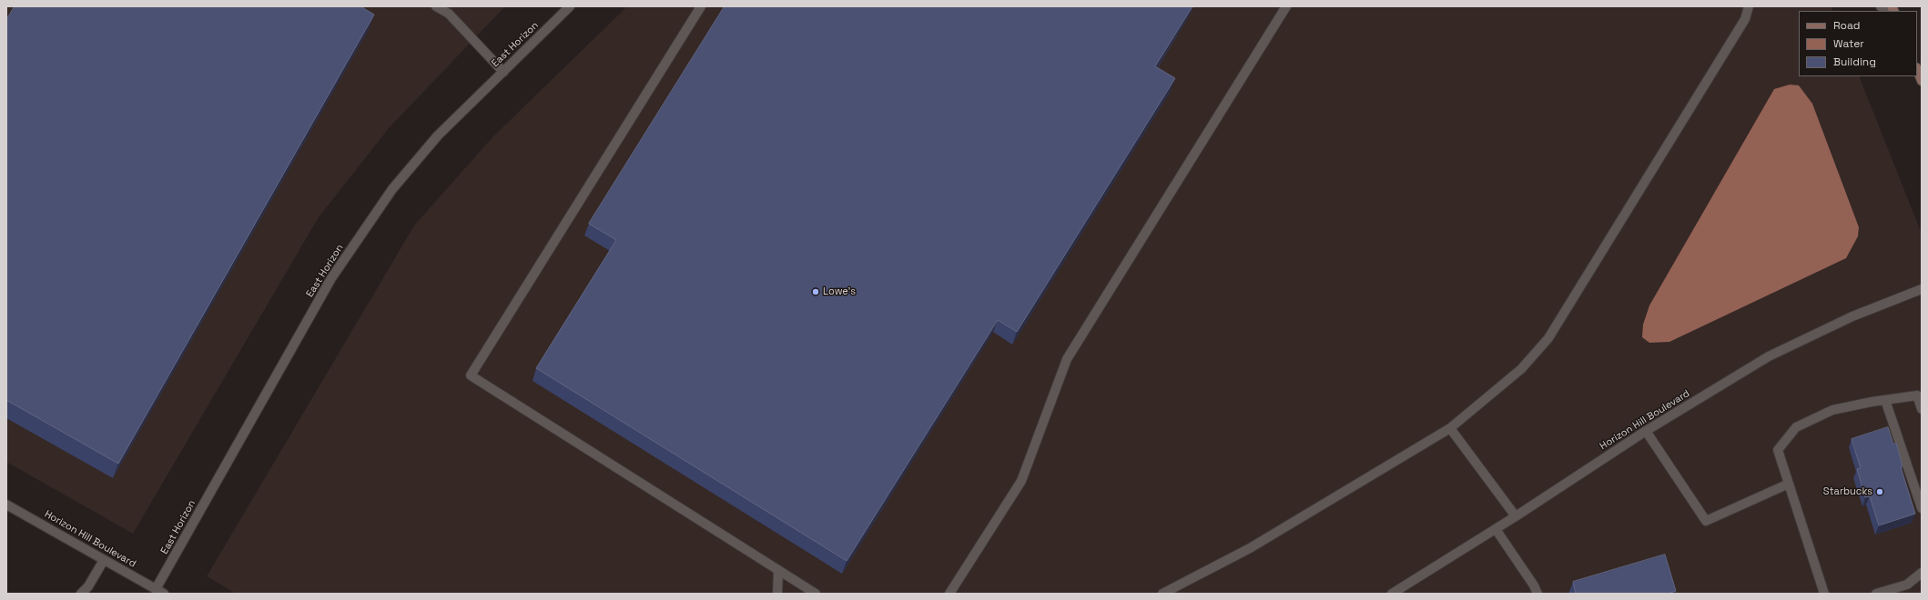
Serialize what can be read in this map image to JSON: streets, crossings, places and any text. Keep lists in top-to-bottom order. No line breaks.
{"streets":{"street":["East Horizon","Horizon Hill Boulevard"]},"crossings":[["East Horizon","Horizon Hill Boulevard"]],"places":["Lowe's","Starbucks"],"legend":["Road","Water","Building"]}
